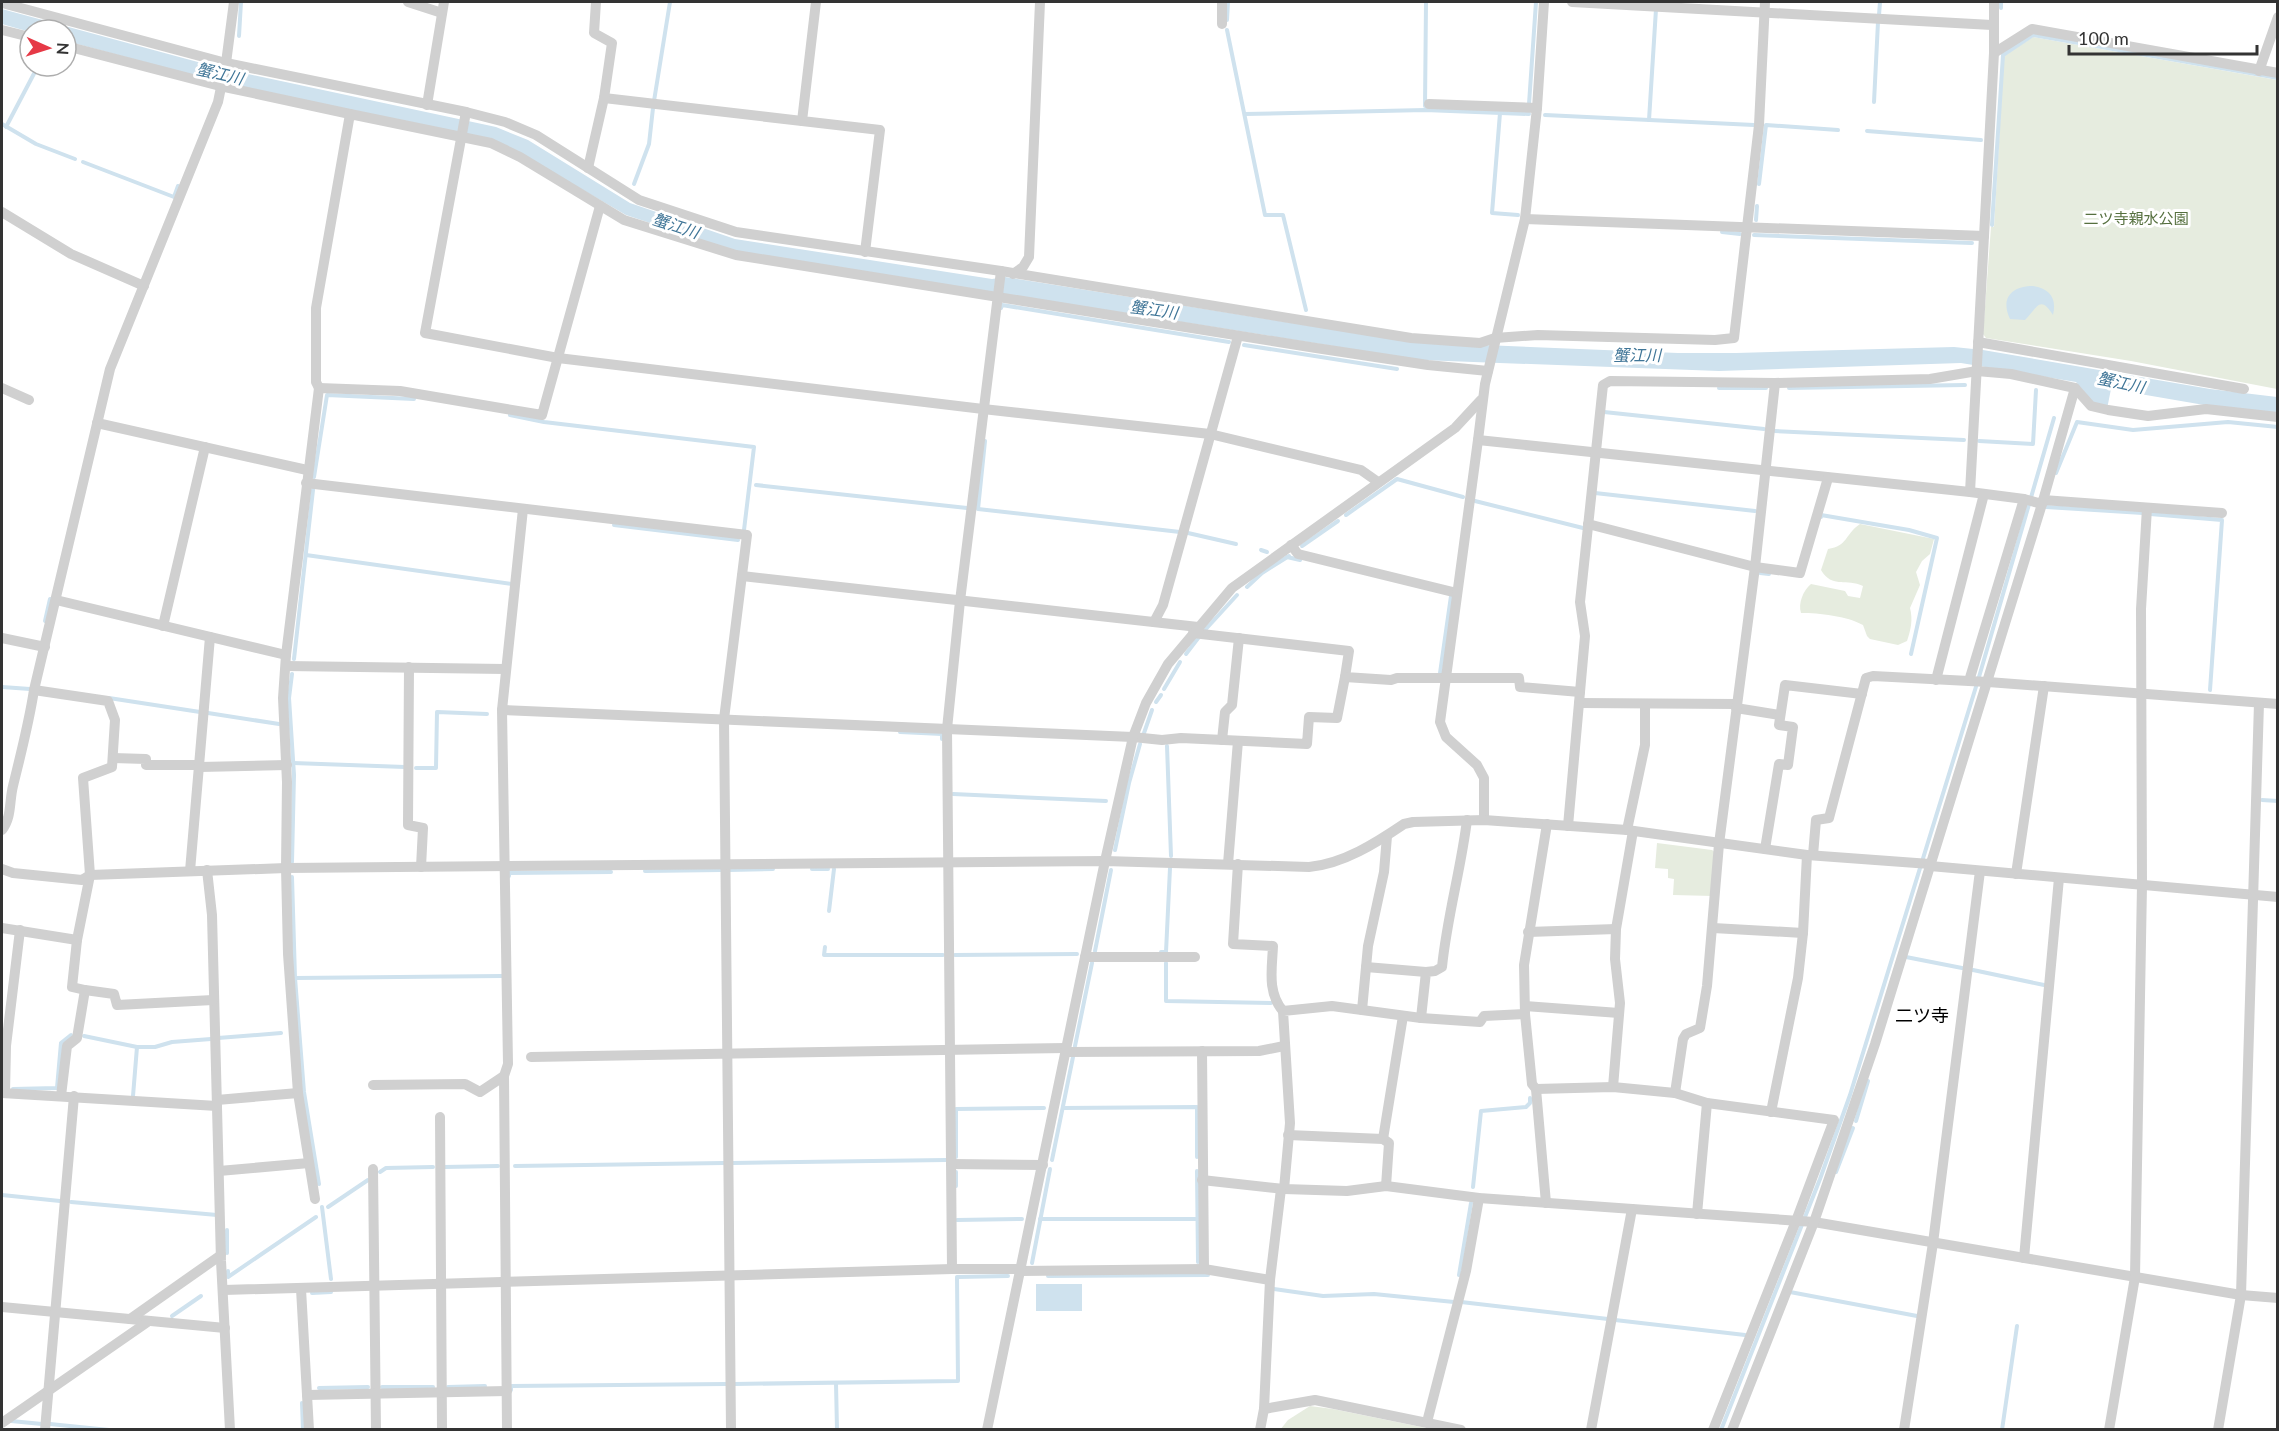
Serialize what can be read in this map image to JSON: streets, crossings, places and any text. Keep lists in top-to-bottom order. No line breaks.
{"districts":["二ツ寺"],"water":["蟹江川"],"parks":["二ツ寺親水公園"],"scale_bar":"100 m","north":"right"}
